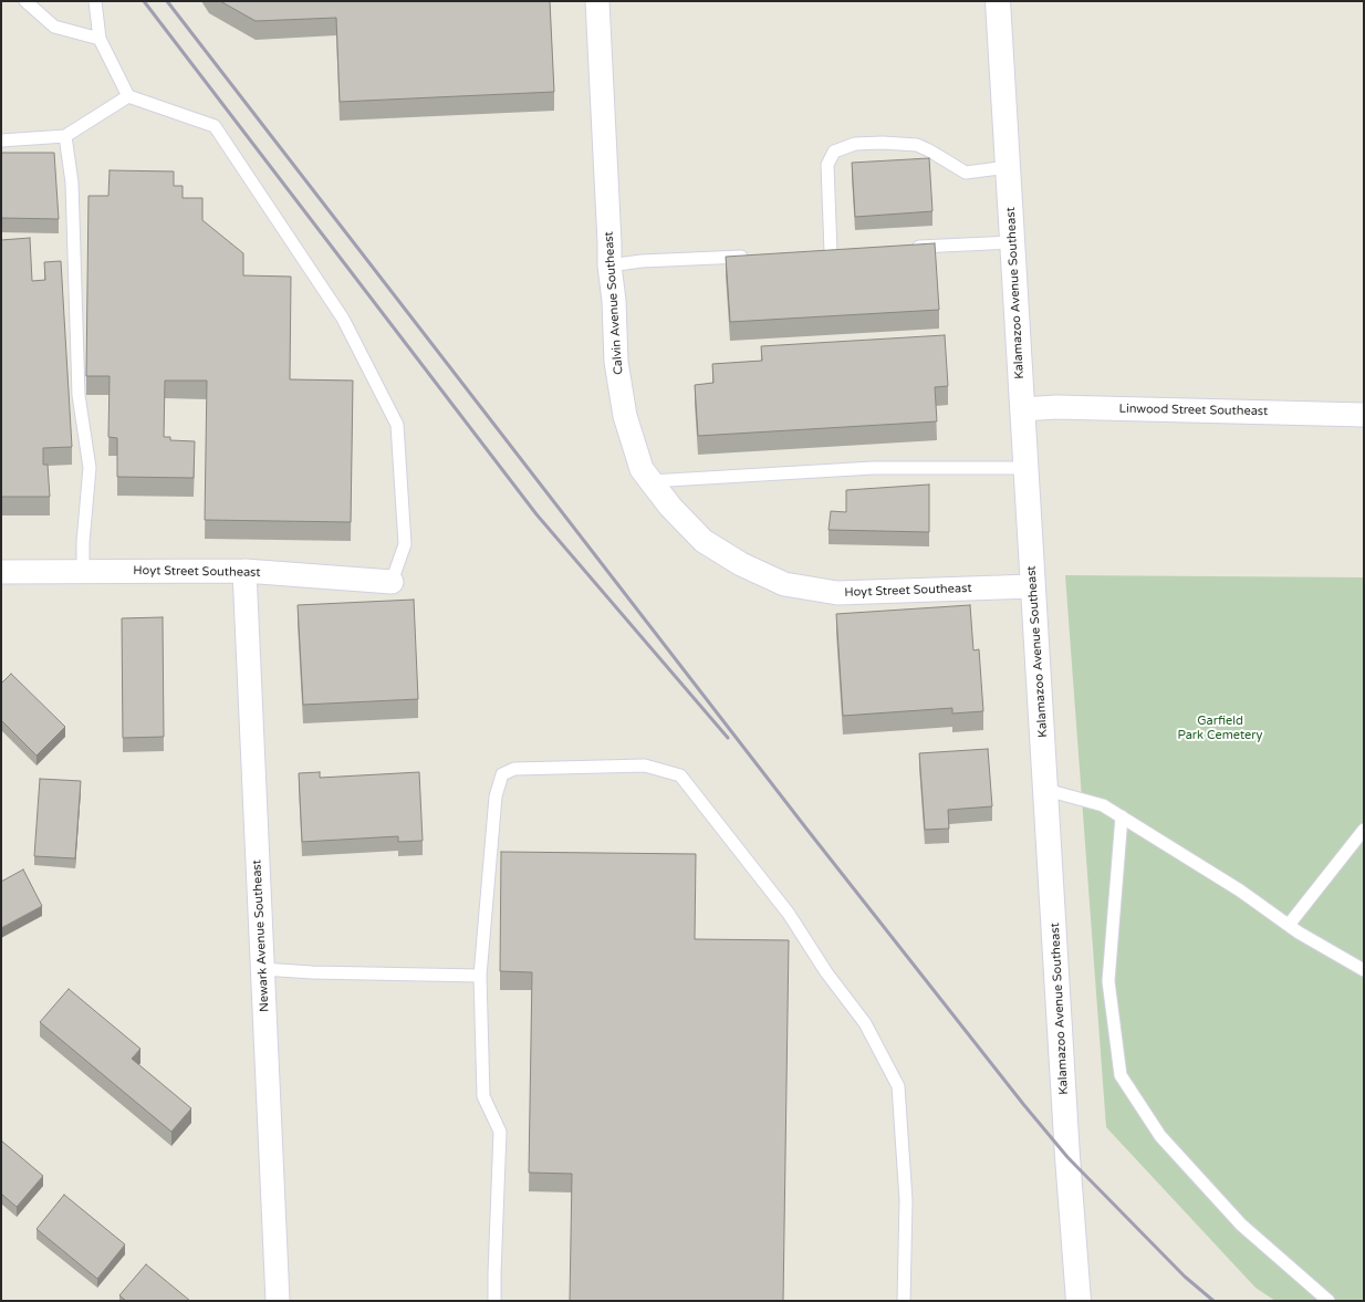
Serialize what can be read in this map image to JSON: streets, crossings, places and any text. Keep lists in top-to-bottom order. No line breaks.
{"streets":{"main road":["Kalamazoo Avenue Southeast"],"street":["Calvin Avenue Southeast","Linwood Street Southeast","Hoyt Street Southeast","Newark Avenue Southeast"]},"crossings":[["Kalamazoo Avenue Southeast","Linwood Street Southeast"],["Kalamazoo Avenue Southeast","Hoyt Street Southeast"],["Calvin Avenue Southeast","Hoyt Street Southeast"],["Hoyt Street Southeast","Newark Avenue Southeast"]],"parks":["Garfield Park Cemetery"]}
